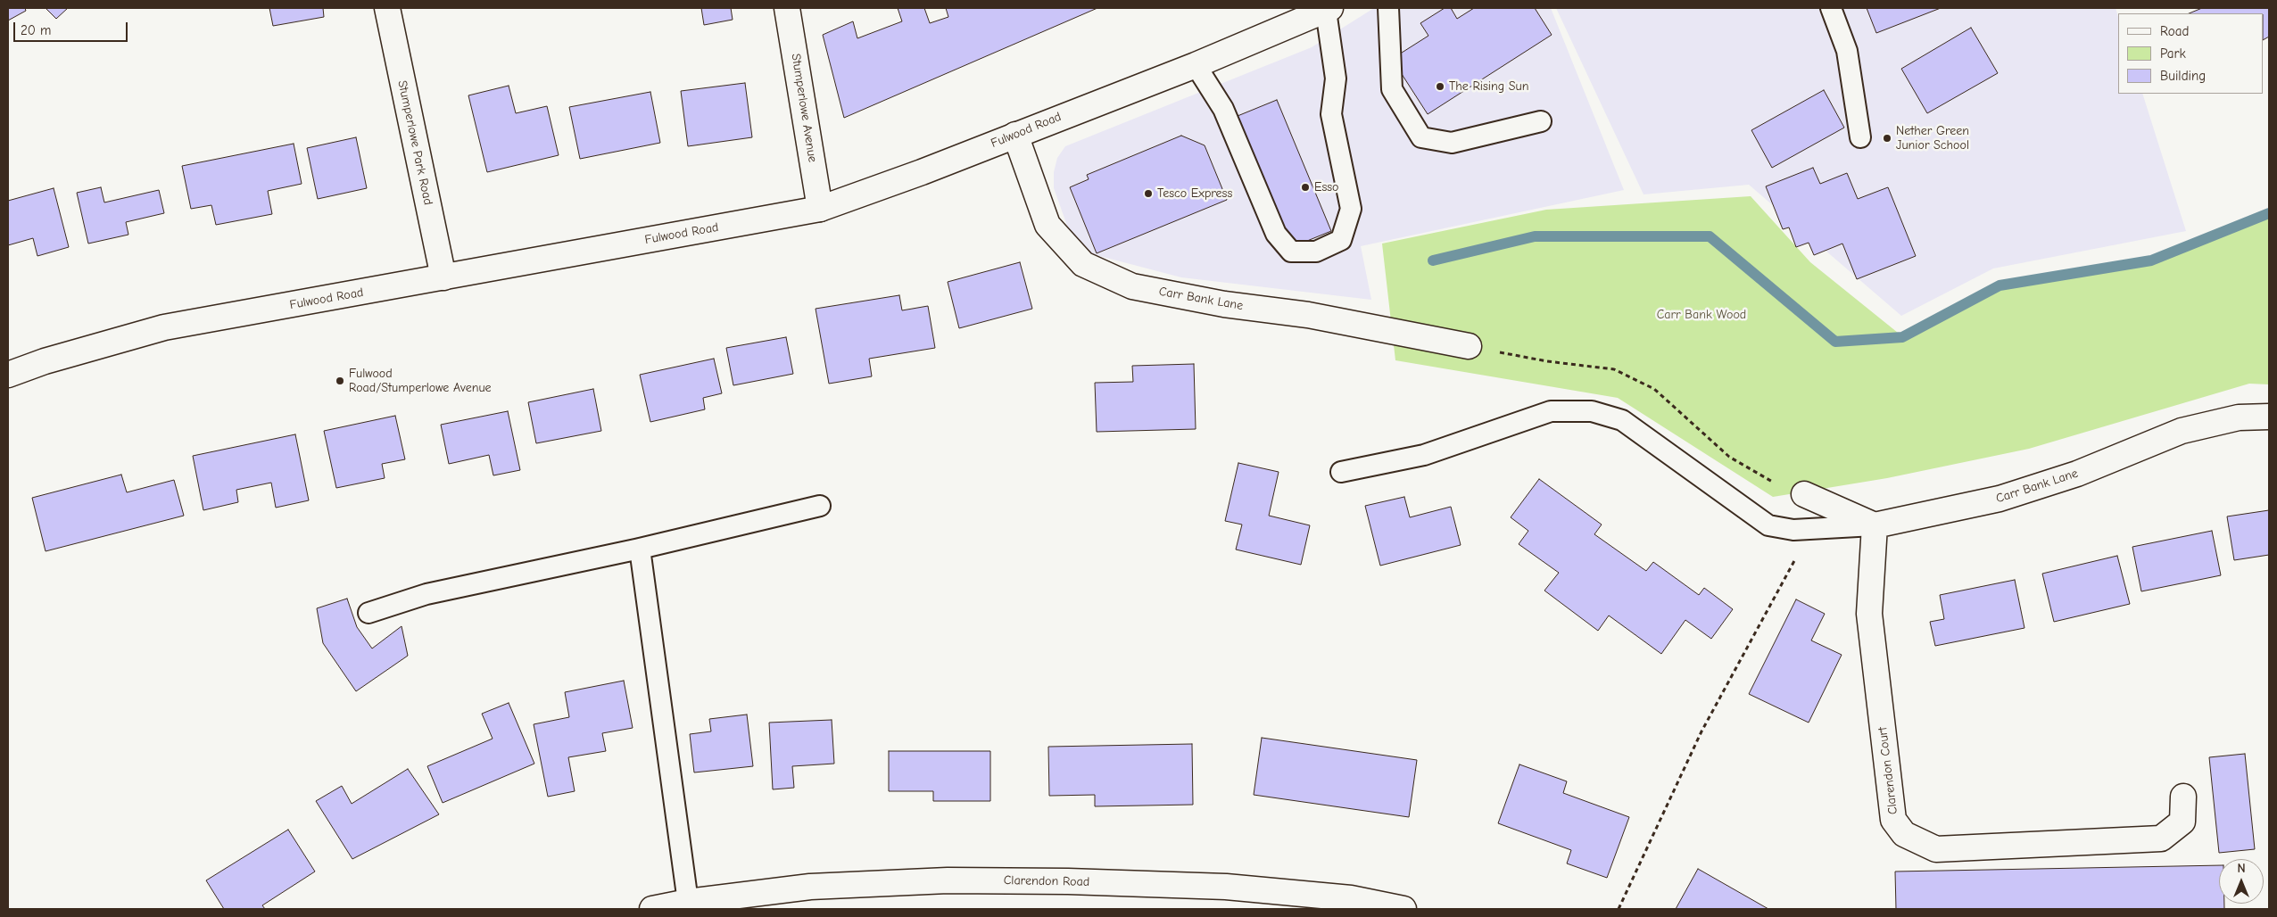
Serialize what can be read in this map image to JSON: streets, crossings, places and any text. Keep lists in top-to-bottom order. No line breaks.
{"streets":{"street":["Stumperlowe Avenue","Fulwood Road","Stumperlowe Park Road","Carr Bank Lane","Clarendon Court","Clarendon Road"]},"crossings":[["Stumperlowe Avenue","Fulwood Road"],["Fulwood Road","Stumperlowe Park Road"],["Fulwood Road","Carr Bank Lane"],["Carr Bank Lane","Clarendon Court"]],"parks":["Carr Bank Wood"],"places":["The Rising Sun","Nether Green Junior School","Esso","Tesco Express","Fulwood Road/Stumperlowe Avenue"],"legend":["Road","Park","Building"],"scale_bar":"20 m","north":"top"}
